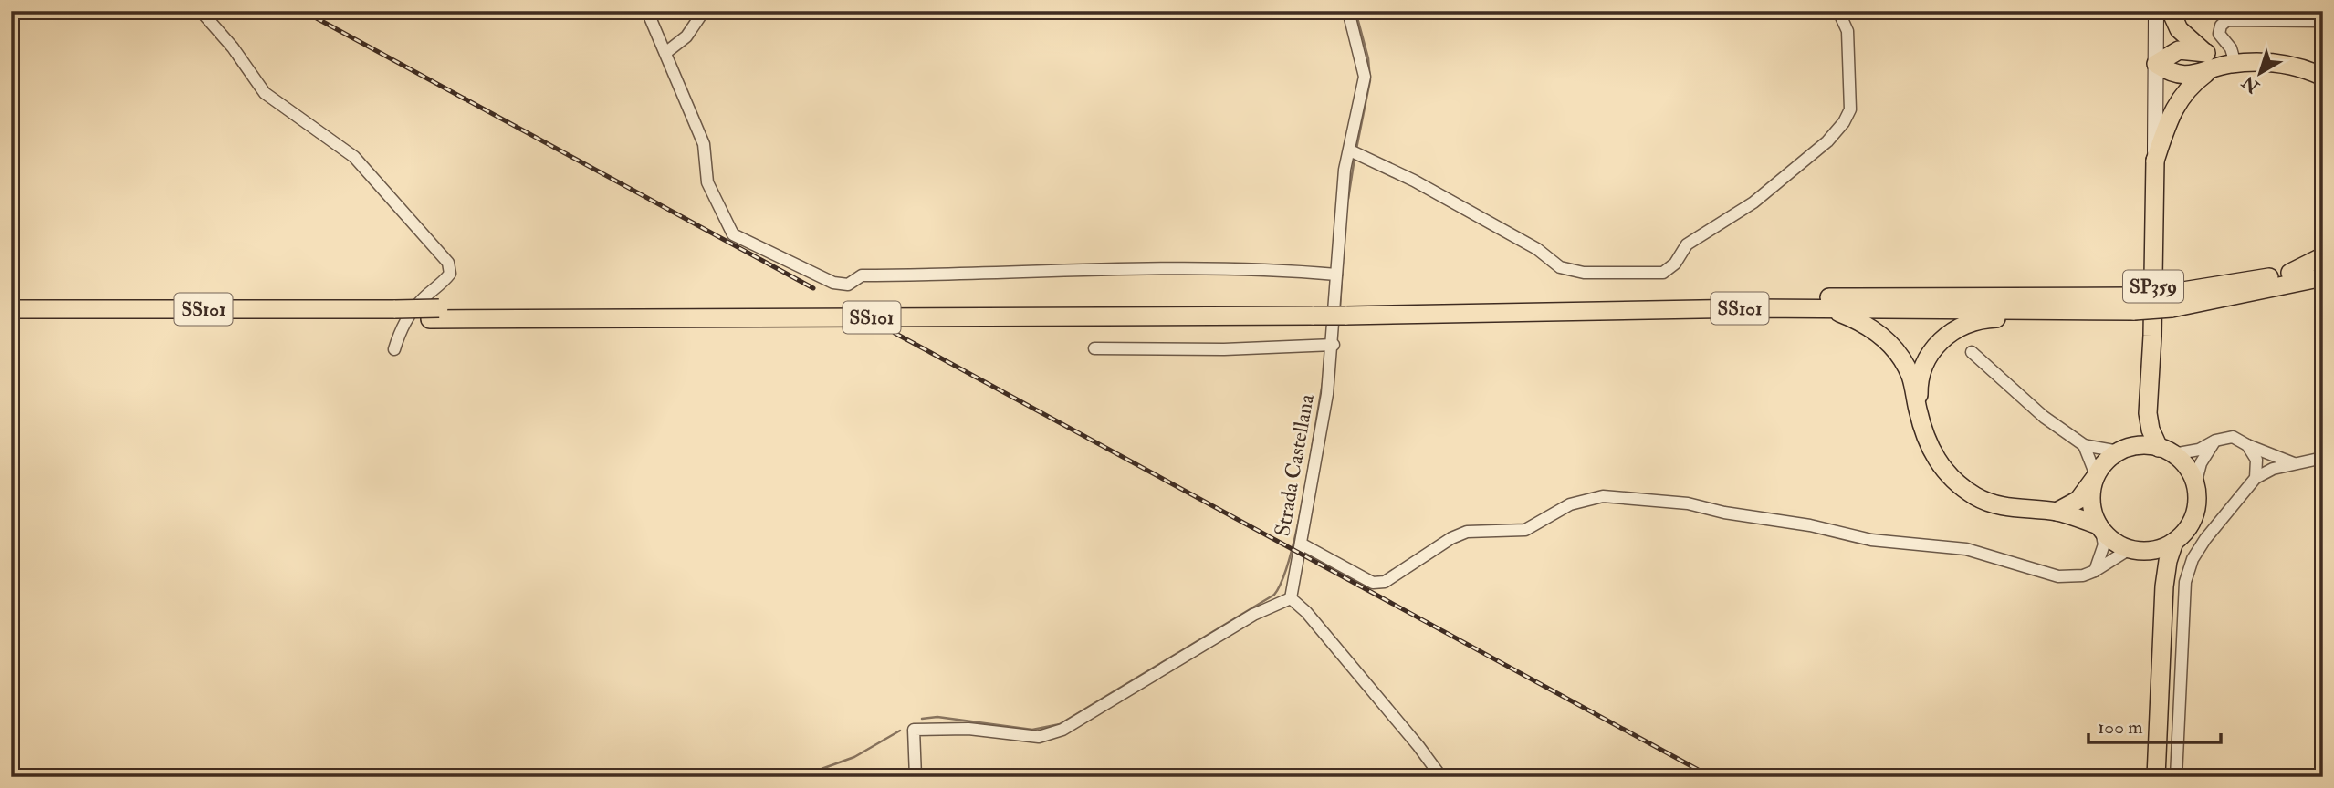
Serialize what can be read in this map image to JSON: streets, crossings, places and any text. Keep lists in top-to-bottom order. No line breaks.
{"streets":{"main road":["SP359","SS101"],"street":["Strada Castellana"]},"scale_bar":"100 m","north":"bottom left"}
